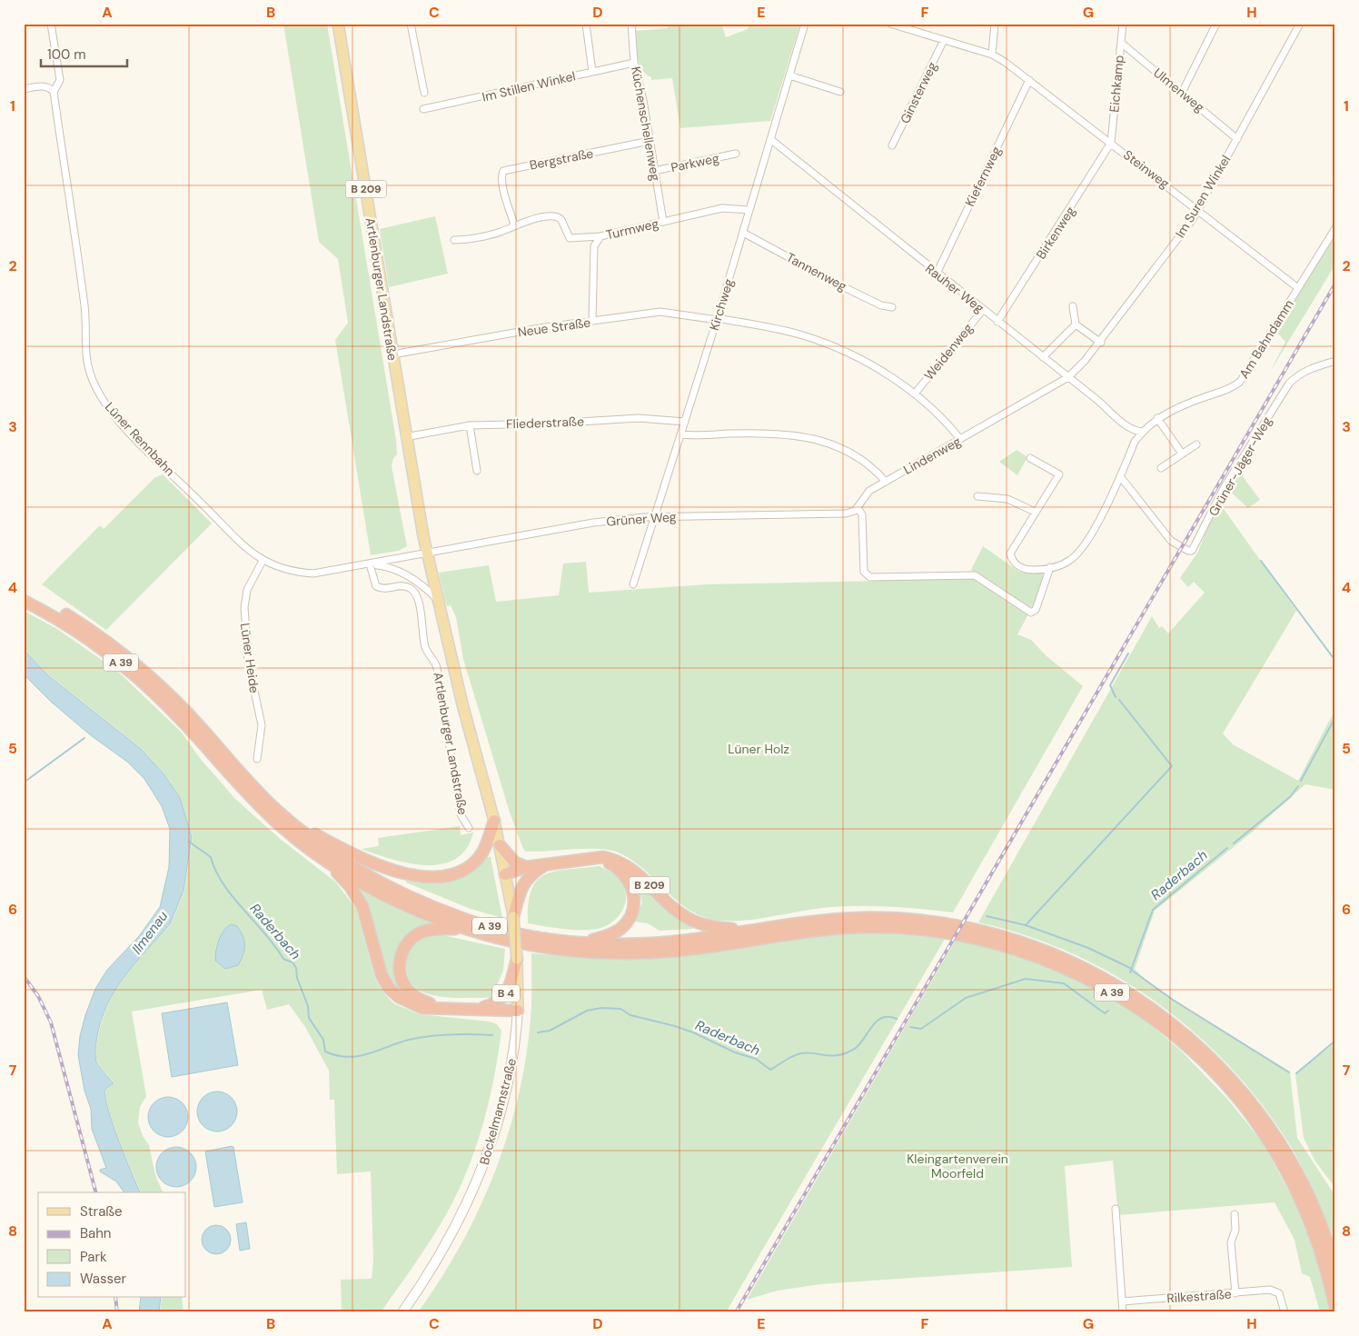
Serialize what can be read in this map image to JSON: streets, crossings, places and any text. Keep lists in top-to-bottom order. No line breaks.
{"streets":{"highway":["B 209","A 39","B 4"],"main road":["Artlenburger Landstraße","Bockelmannstraße"],"street":["Eichkamp","Im Stillen Winkel","Ulmenweg","Ginsterweg","Küchenschellenweg","Bergstraße","Parkweg","Steinweg","Kiefernweg","Im Suren Winkel","Turmweg","Birkenweg","Tannenweg","Rauher Weg","Kirchweg","Neue Straße","Am Bahndamm","Weidenweg","Fliederstraße","Lüner Rennbahn","Lindenweg","Grüner-Jäger-Weg","Grüner Weg","Lüner Heide","Rilkestraße"]},"crossings":[["Eichkamp","Ulmenweg"],["Eichkamp","Steinweg"],["Eichkamp","Birkenweg"],["Im Stillen Winkel","Küchenschellenweg"],["Ulmenweg","Im Suren Winkel"],["Ginsterweg","Steinweg"],["Küchenschellenweg","Bergstraße"],["Küchenschellenweg","Parkweg"],["Küchenschellenweg","Turmweg"],["Steinweg","Kiefernweg"],["Steinweg","Im Suren Winkel"],["Steinweg","Birkenweg"],["Steinweg","Am Bahndamm"],["Kiefernweg","Rauher Weg"],["B 209","Artlenburger Landstraße"],["B 209","Lüner Rennbahn"],["B 209","Grüner Weg"],["B 209","A 39"],["B 209","Bockelmannstraße"],["Im Suren Winkel","Rauher Weg"],["Im Suren Winkel","Lindenweg"],["Turmweg","Kirchweg"],["Turmweg","Neue Straße"],["Birkenweg","Rauher Weg"],["Tannenweg","Kirchweg"],["Rauher Weg","Kirchweg"],["Rauher Weg","Am Bahndamm"],["Rauher Weg","Weidenweg"],["Rauher Weg","Lindenweg"],["Artlenburger Landstraße","Neue Straße"],["Artlenburger Landstraße","Fliederstraße"],["Artlenburger Landstraße","Lüner Rennbahn"],["Artlenburger Landstraße","Grüner Weg"],["Kirchweg","Neue Straße"],["Kirchweg","Fliederstraße"],["Kirchweg","Grüner Weg"],["Neue Straße","Weidenweg"],["Neue Straße","Lindenweg"],["Am Bahndamm","Grüner-Jäger-Weg"],["Lüner Rennbahn","Grüner Weg"],["Lüner Rennbahn","Lüner Heide"],["Lindenweg","Grüner Weg"],["B 4","Bockelmannstraße"]],"water":["Raderbach","Ilmenau"],"parks":["Lüner Holz","Kleingartenverein Moorfeld"],"legend":["Straße","Bahn","Park","Wasser"],"scale_bar":"100 m","grid":{"columns":["A","B","C","D","E","F","G","H"],"rows":["1","2","3","4","5","6","7","8"]}}
